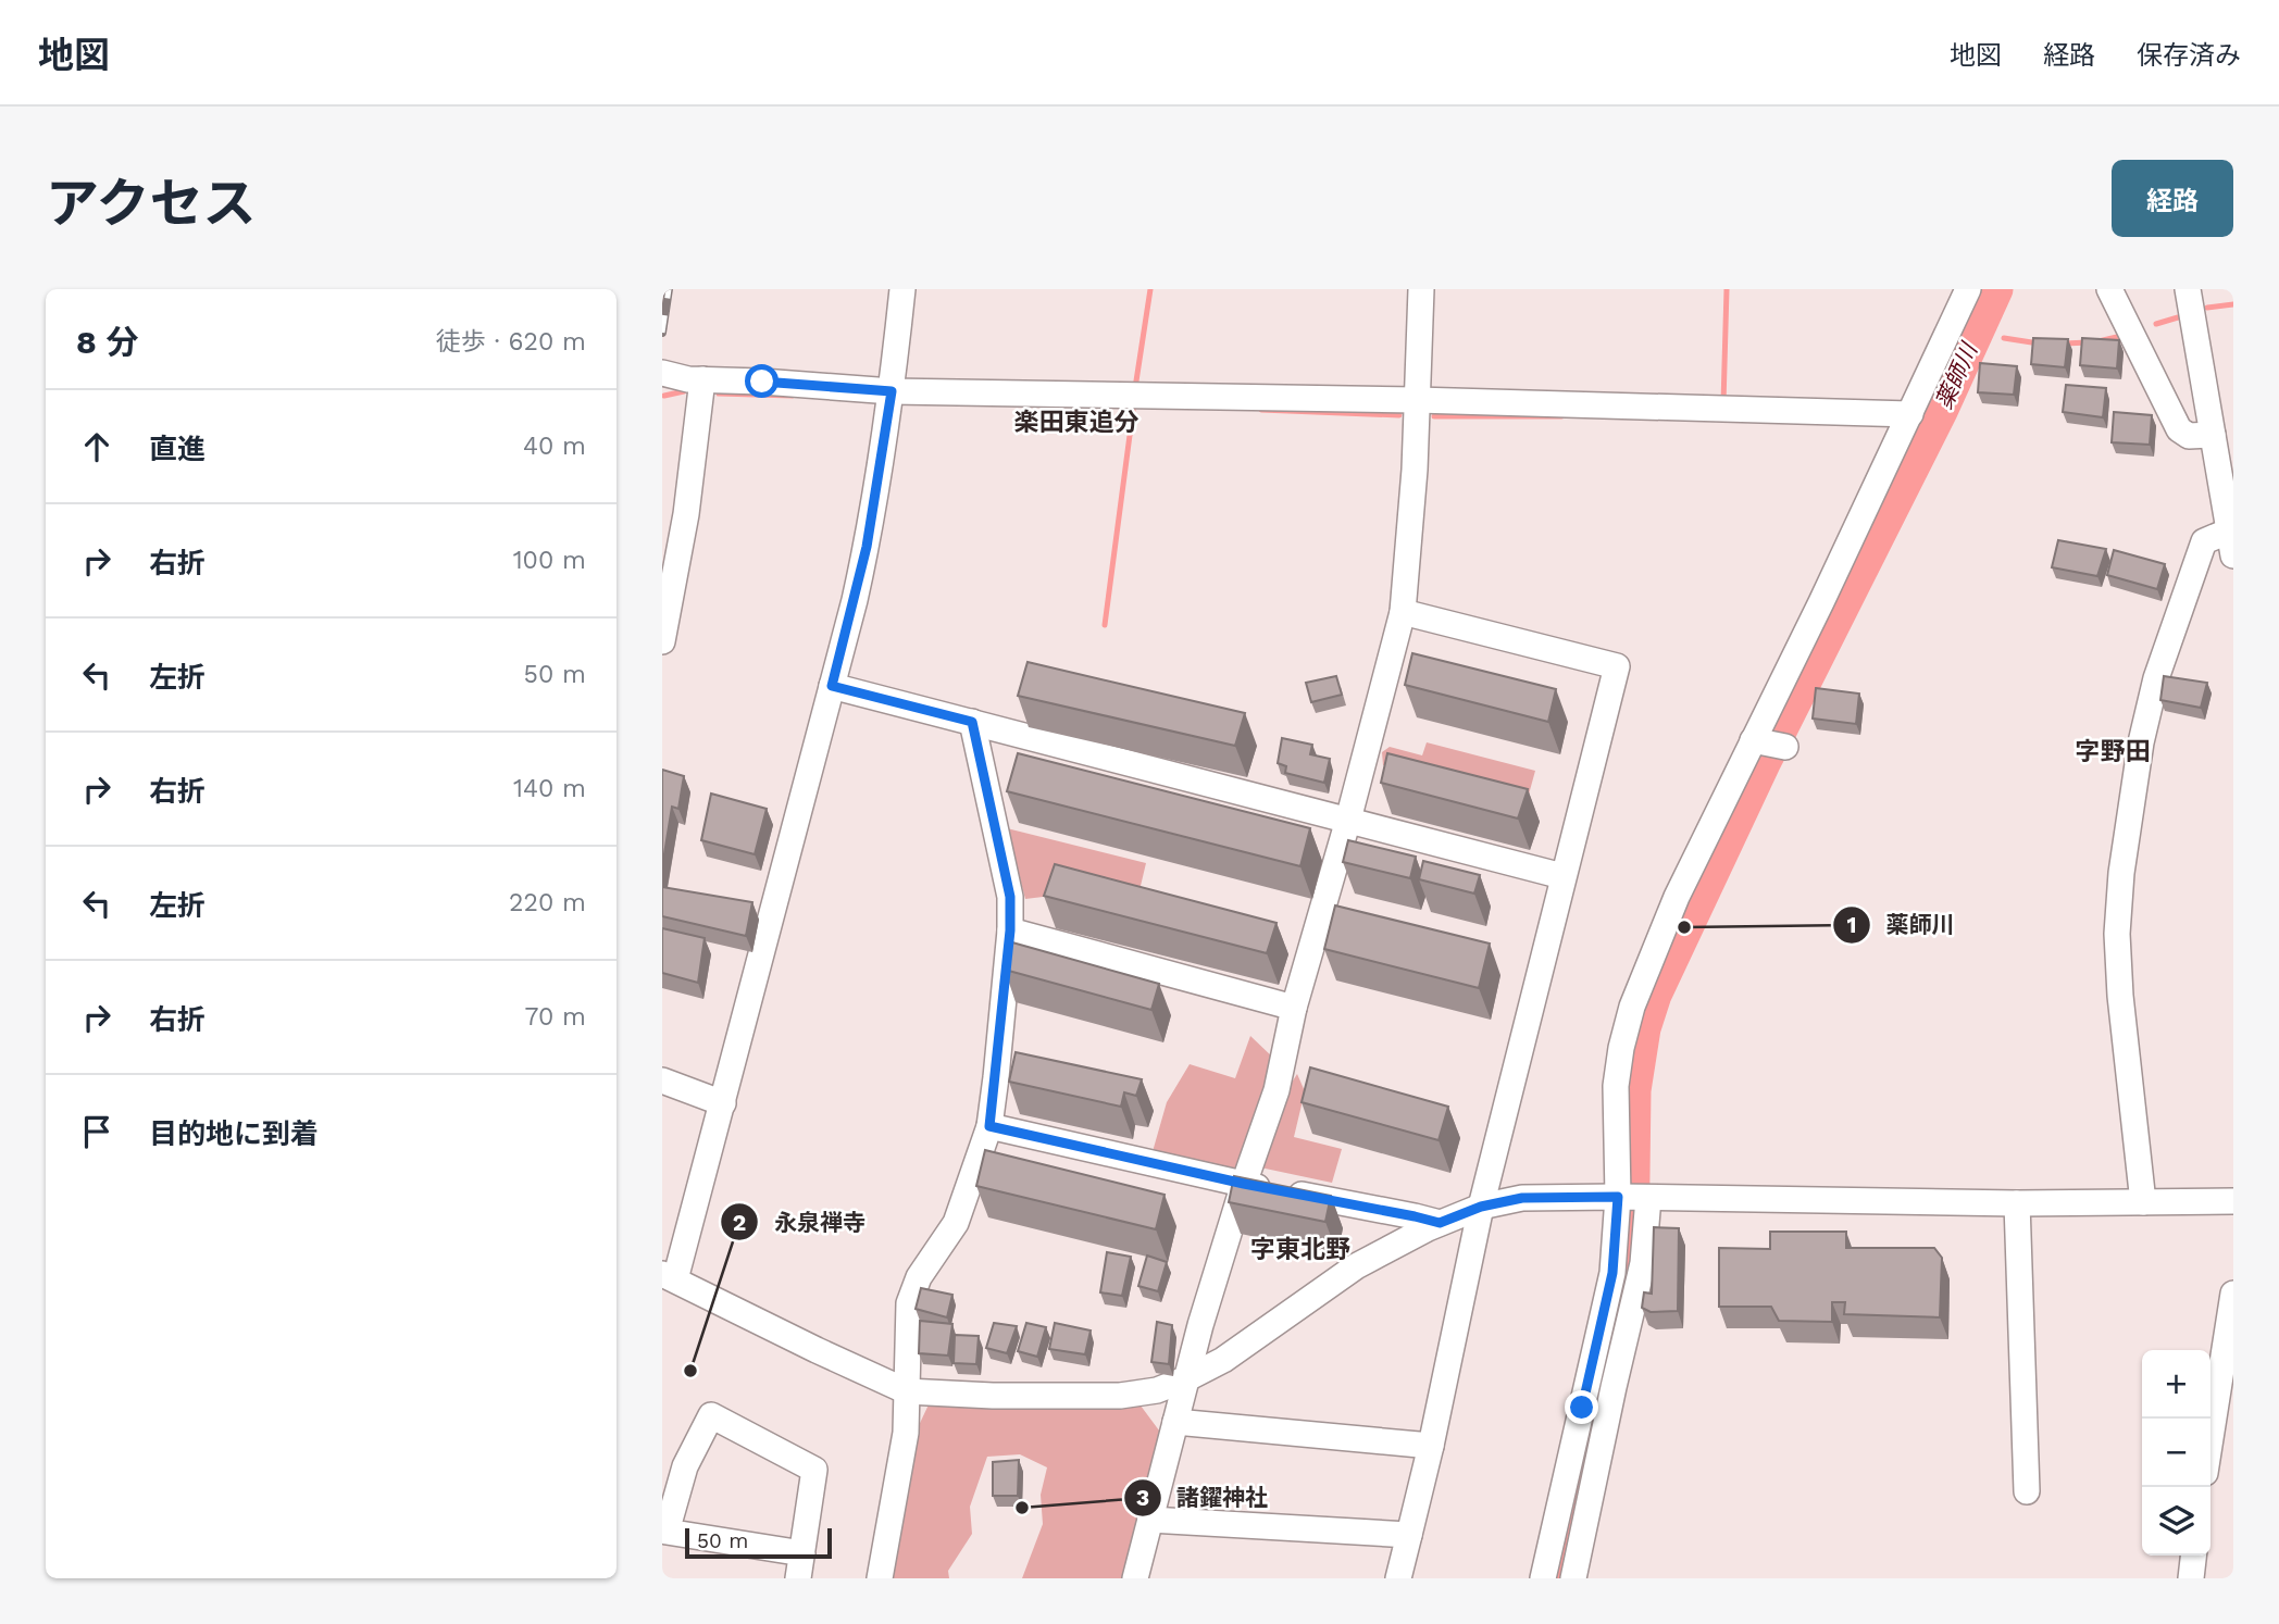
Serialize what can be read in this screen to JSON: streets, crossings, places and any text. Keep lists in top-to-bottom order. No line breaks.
{"districts":["楽田東追分","字野田","字東北野"],"water":["薬師川"],"places":["薬師川","永泉禅寺","諸鑃神社"],"scale_bar":"50 m","page":{"header":"地図","nav":["地図","経路","保存済み"],"title":"アクセス","buttons":"経路","heading":["8 分","徒歩 · 620 m"],"list":[["直進","40 m"],["右折","100 m"],["左折","50 m"],["右折","140 m"],["左折","220 m"],["右折","70 m"],"目的地に到着"],"map_buttons":["+","−"],"scale":"50 m"}}
